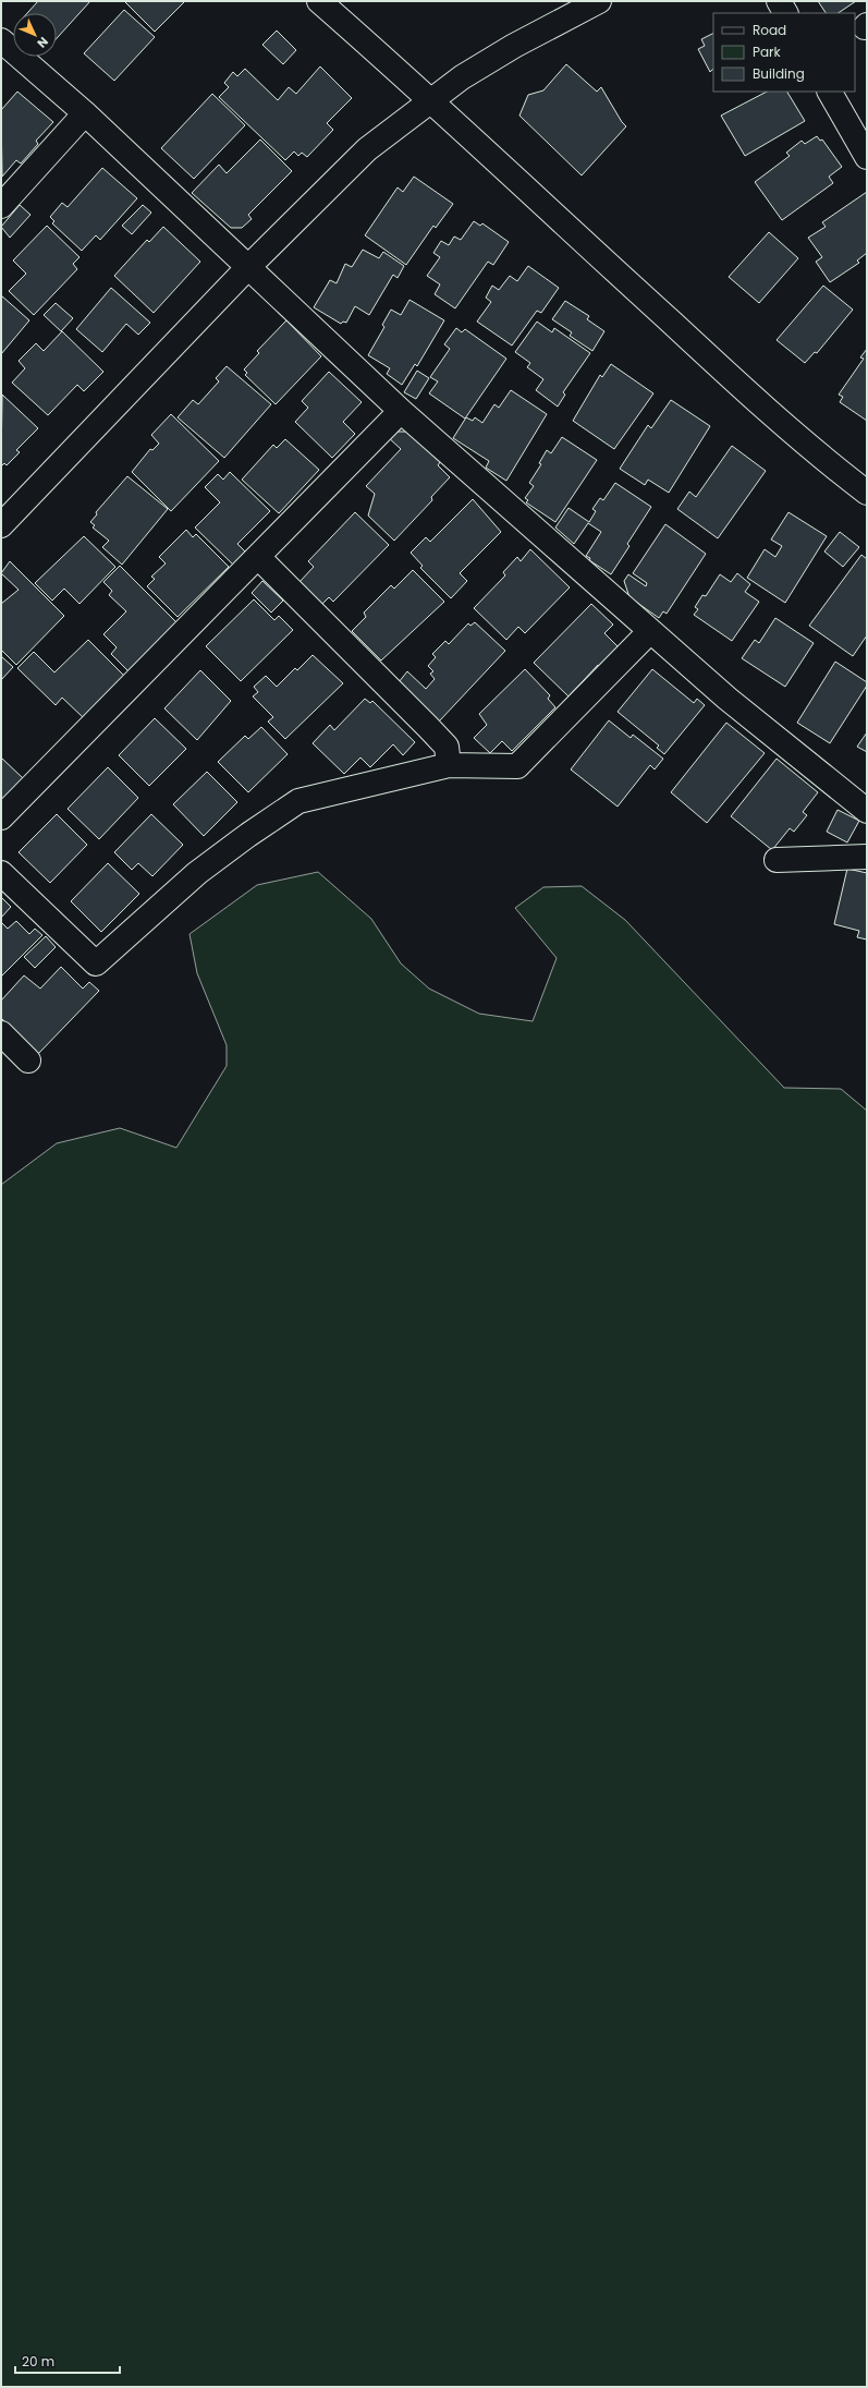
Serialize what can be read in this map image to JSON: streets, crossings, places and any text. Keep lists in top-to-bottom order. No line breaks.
{"legend":["Road","Park","Building"],"scale_bar":"20 m","north":"bottom right"}
